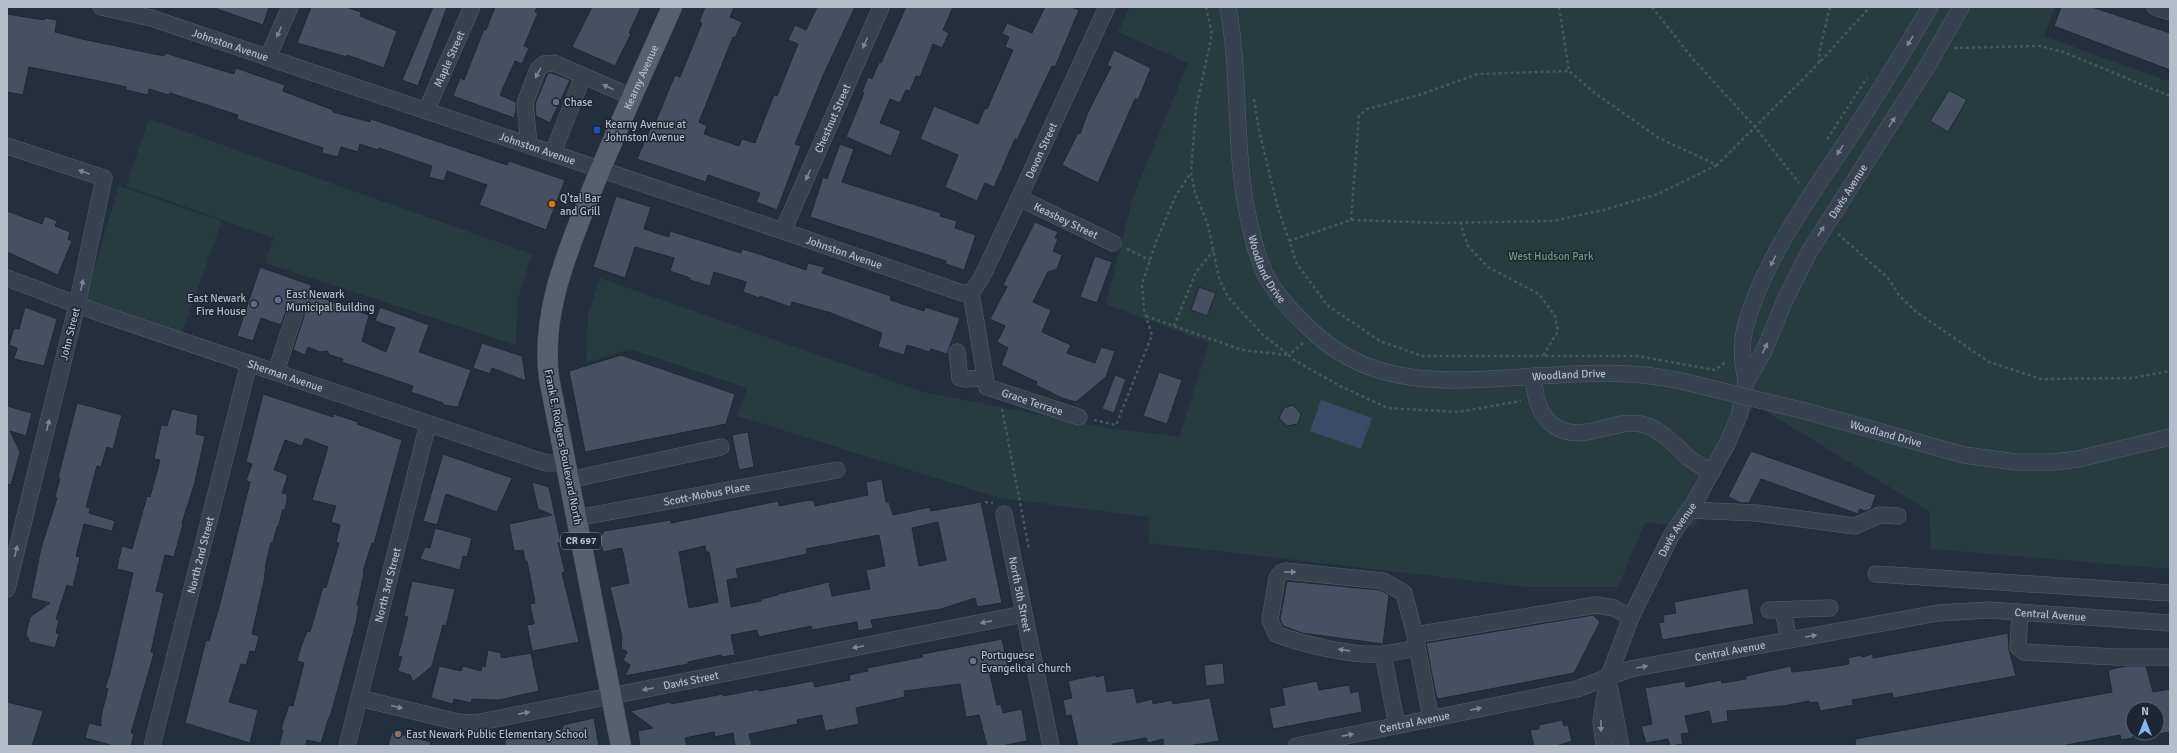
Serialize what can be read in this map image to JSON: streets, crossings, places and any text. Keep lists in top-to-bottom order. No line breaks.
{"streets":{"main road":["Kearny Avenue","Frank E. Rodgers Boulevard North","CR 697"],"street":["Johnston Avenue","Maple Street","Chestnut Street","Devon Street","Davis Avenue","Keasbey Street","Woodland Drive","John Street","Sherman Avenue","Grace Terrace","Scott-Mobus Place","North 2nd Street","North 3rd Street","North 5th Street","Central Avenue","Davis Street"]},"crossings":[["Johnston Avenue","Maple Street"],["Johnston Avenue","Kearny Avenue"],["Johnston Avenue","Chestnut Street"],["Johnston Avenue","Devon Street"],["Kearny Avenue","Frank E. Rodgers Boulevard North"],["Devon Street","Keasbey Street"],["Davis Avenue","Central Avenue"],["John Street","Sherman Avenue"],["Sherman Avenue","Frank E. Rodgers Boulevard North"],["Sherman Avenue","North 2nd Street"],["Sherman Avenue","North 3rd Street"],["Frank E. Rodgers Boulevard North","Scott-Mobus Place"],["Frank E. Rodgers Boulevard North","Davis Street"],["North 3rd Street","Davis Street"],["North 5th Street","Davis Street"]],"one_way":["Chestnut Street","John Street"],"parks":["West Hudson Park"],"places":{"other":["Chase","Q'tal Bar and Grill","East Newark Municipal Building","East Newark Fire House","Portuguese Evangelical Church","East Newark Public Elementary School"],"transit":["Kearny Avenue at Johnston Avenue"]},"north":"top"}
